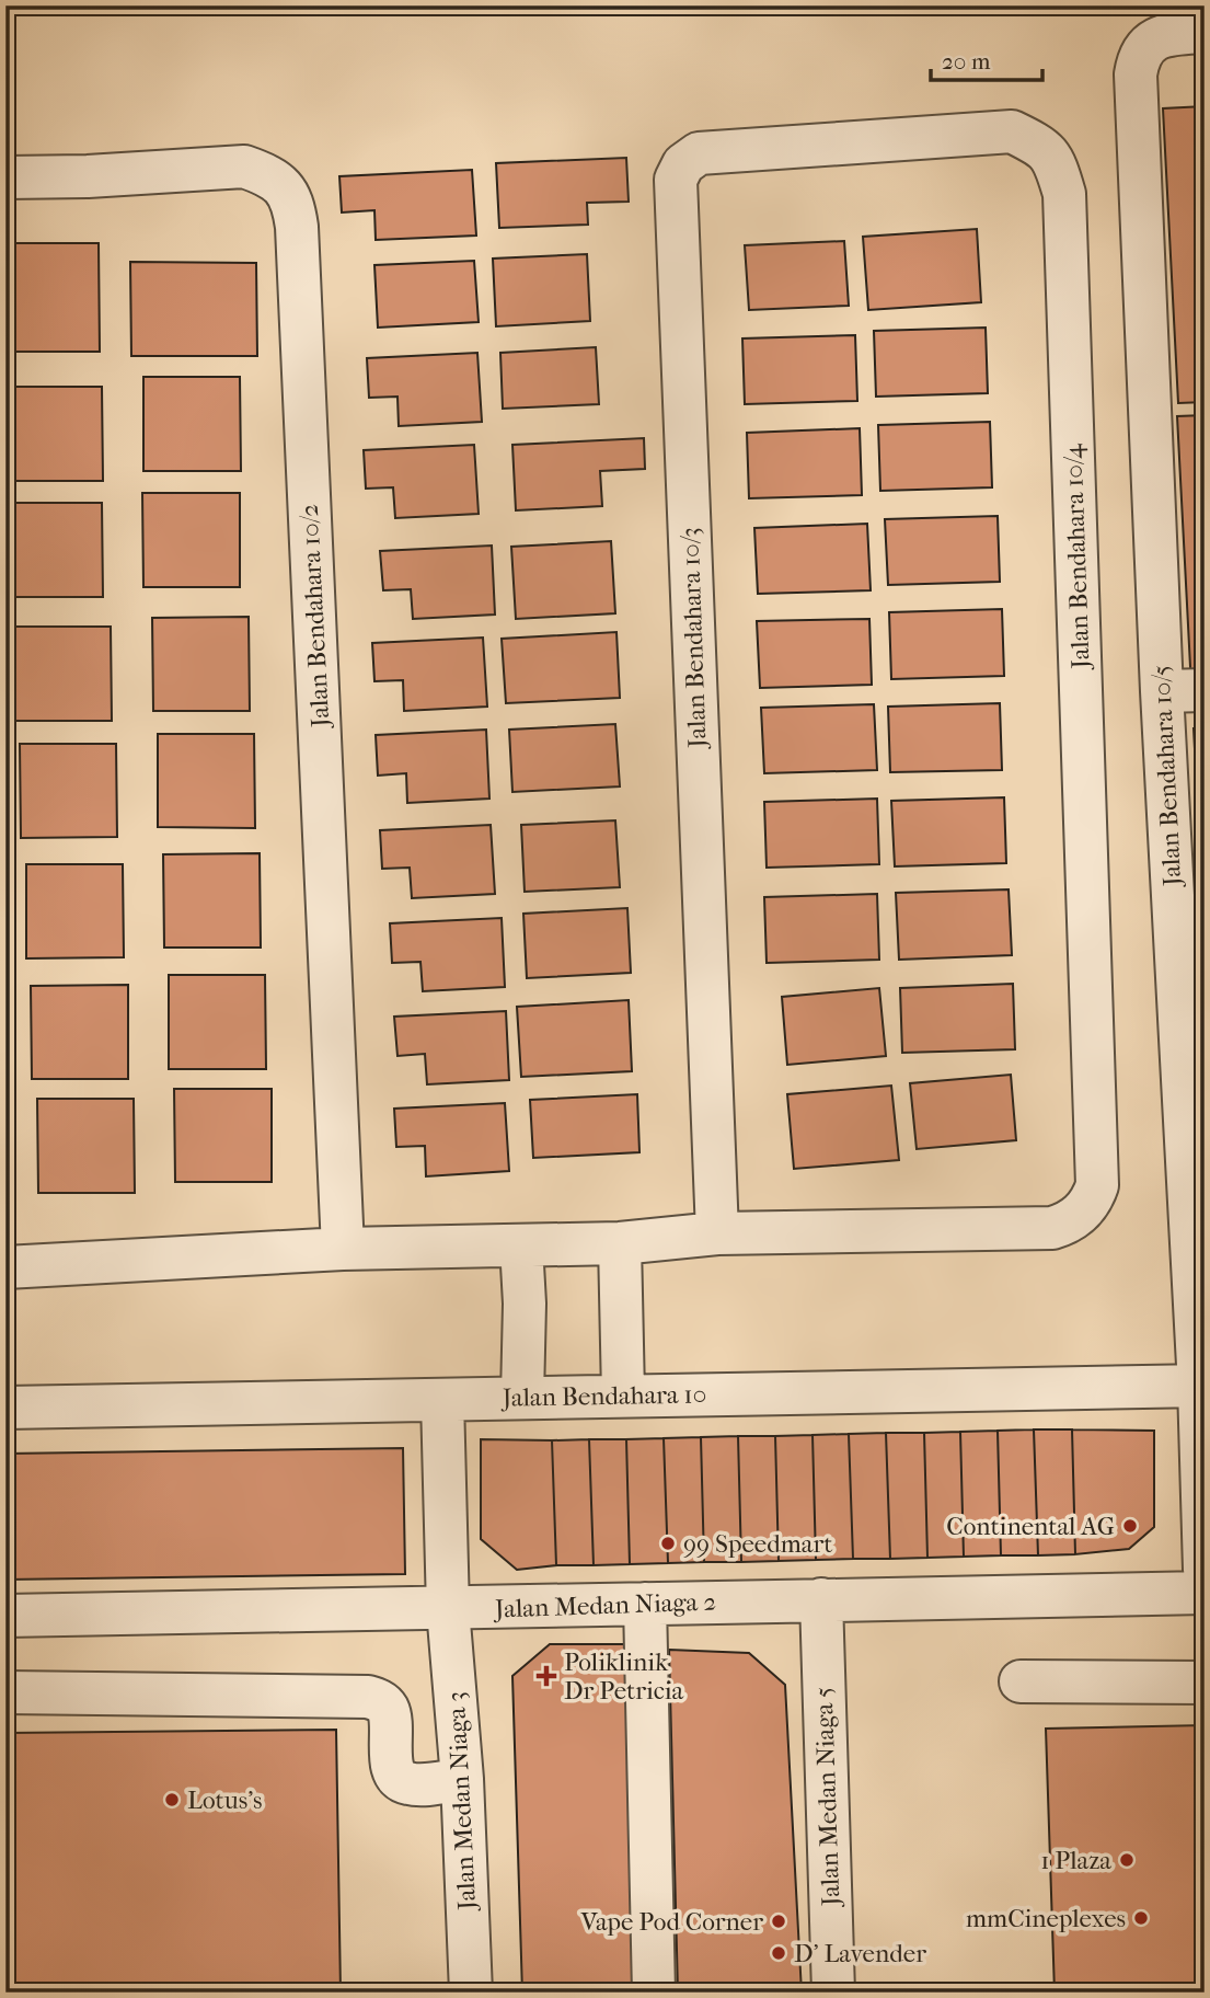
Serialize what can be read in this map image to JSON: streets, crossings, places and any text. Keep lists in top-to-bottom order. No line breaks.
{"streets":{"street":["Jalan Bendahara 10/4","Jalan Bendahara 10/2","Jalan Bendahara 10/3","Jalan Bendahara 10/5","Jalan Bendahara 10","Jalan Medan Niaga 2","Jalan Medan Niaga 5","Jalan Medan Niaga 3"]},"crossings":[["Jalan Bendahara 10/4","Jalan Bendahara 10/3"],["Jalan Bendahara 10/5","Jalan Bendahara 10"],["Jalan Bendahara 10","Jalan Medan Niaga 3"],["Jalan Medan Niaga 2","Jalan Medan Niaga 5"],["Jalan Medan Niaga 2","Jalan Medan Niaga 3"]],"places":{"other":["Continental AG","99 Speedmart","Lotus's","1 Plaza","mmCineplexes","Vape Pod Corner","D’ Lavender"],"health":["Poliklinik Dr Petricia"]},"scale_bar":"20 m"}
